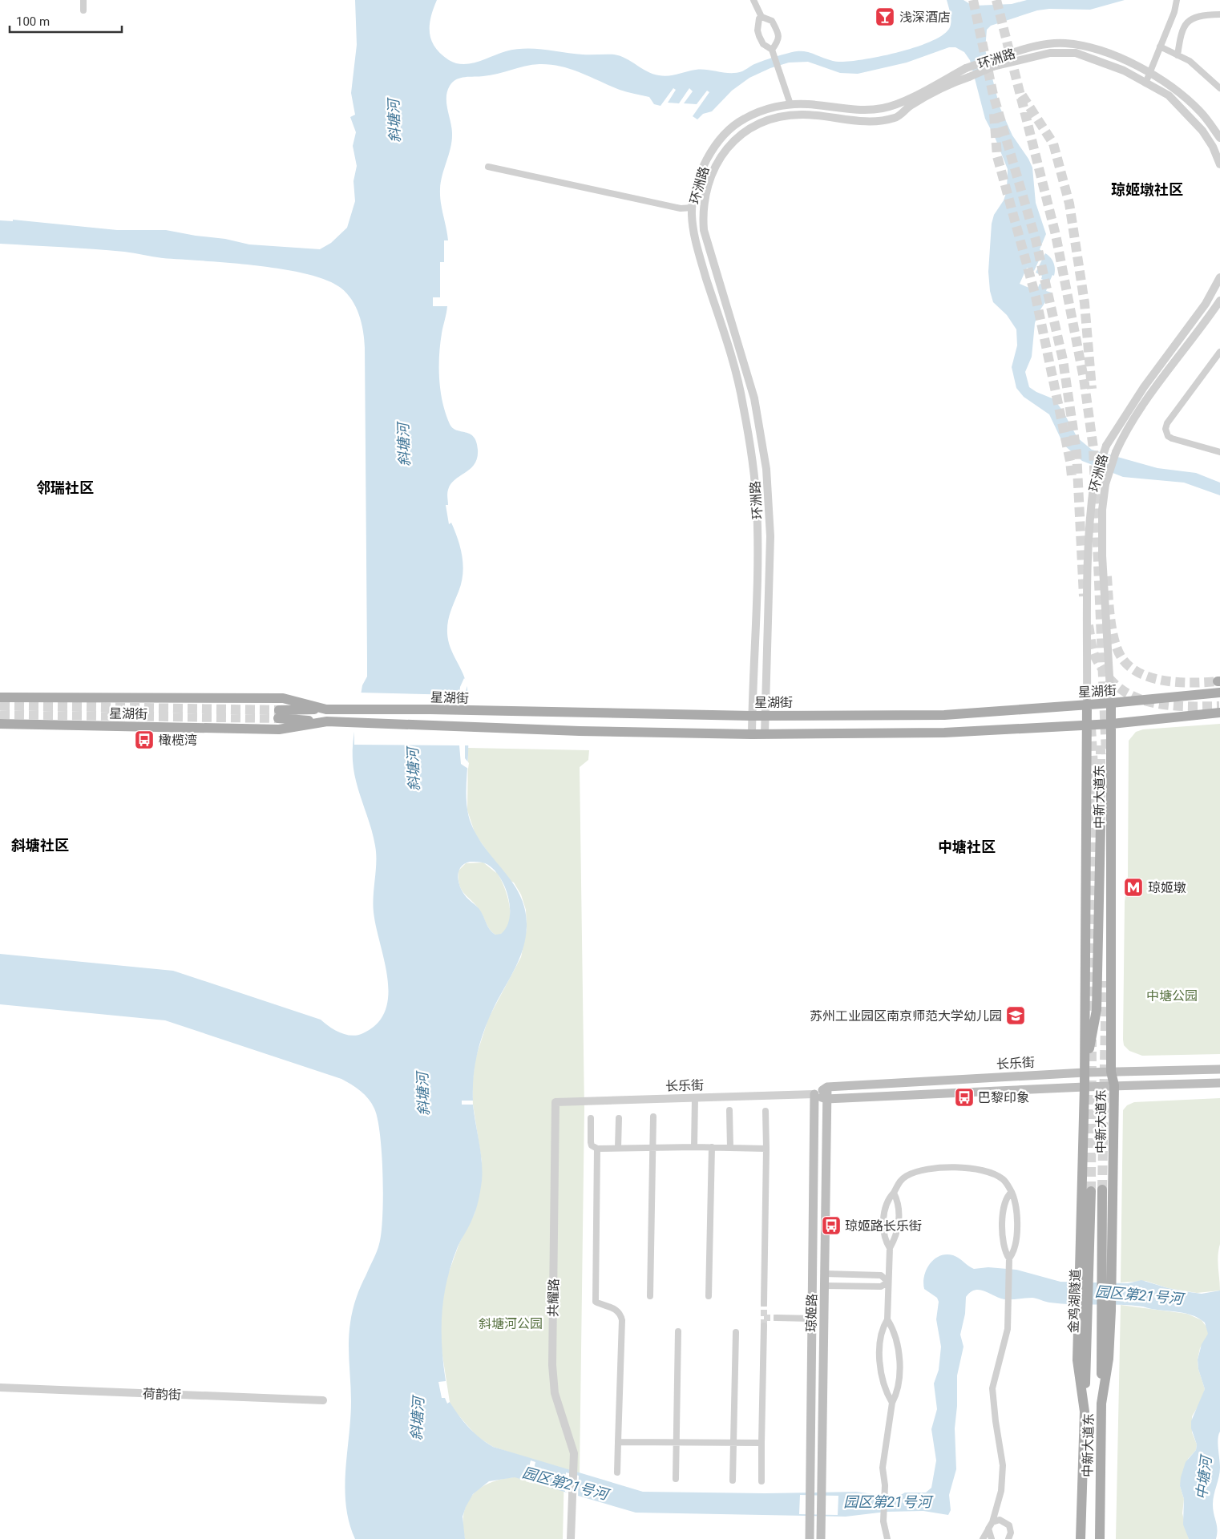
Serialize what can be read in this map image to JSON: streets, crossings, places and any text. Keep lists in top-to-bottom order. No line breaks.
{"streets":{"main road":["星湖街","中新大道东","长乐街","金鸡湖隧道","琼姬路"],"street":["环洲路","共耀路","荷韵街"]},"crossings":[["环洲路","星湖街"],["环洲路","中新大道东"],["星湖街","中新大道东"],["中新大道东","长乐街"],["中新大道东","金鸡湖隧道"],["长乐街","共耀路"],["长乐街","琼姬路"]],"districts":["琼姬墩社区","邻瑞社区","斜塘社区","中塘社区"],"water":["斜塘河","园区第21号河","中塘河"],"parks":["中塘公园","斜塘河公园"],"places":{"bar":["浅深酒店"],"bus stop":["橄榄湾","巴黎印象","琼姬路长乐街"],"metro station":["琼姬墩"],"school or university":["苏州工业园区南京师范大学幼儿园"]},"scale_bar":"100 m"}
